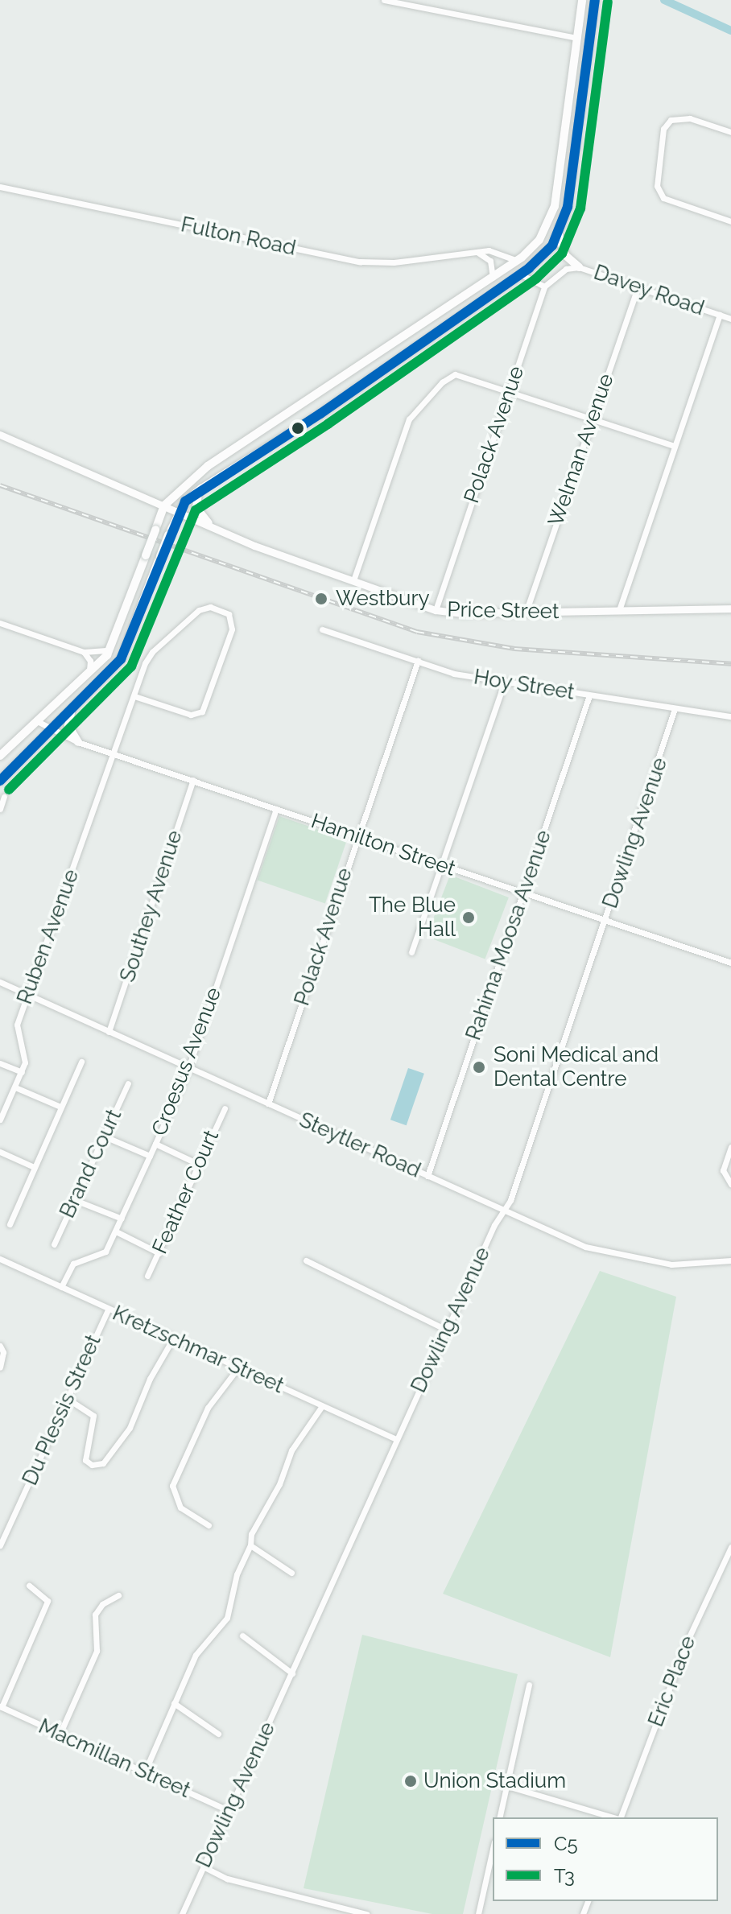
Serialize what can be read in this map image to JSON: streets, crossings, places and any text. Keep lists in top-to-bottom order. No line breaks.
{"streets":{"street":["Fulton Road","Davey Road","Polack Avenue","Welman Avenue","Price Street","Hoy Street","Dowling Avenue","Hamilton Street","Southey Avenue","Rahima Moosa Avenue","Ruben Avenue","Croesus Avenue","Steytler Road","Brand Court","Feather Court","Kretzschmar Street","Du Plessis Street","Eric Place","Macmillan Street"]},"crossings":[["Davey Road","Polack Avenue"],["Davey Road","Welman Avenue"],["Polack Avenue","Price Street"],["Polack Avenue","Hoy Street"],["Polack Avenue","Hamilton Street"],["Polack Avenue","Steytler Road"],["Welman Avenue","Price Street"],["Hoy Street","Dowling Avenue"],["Hoy Street","Rahima Moosa Avenue"],["Dowling Avenue","Hamilton Street"],["Dowling Avenue","Steytler Road"],["Dowling Avenue","Kretzschmar Street"],["Dowling Avenue","Macmillan Street"],["Hamilton Street","Southey Avenue"],["Hamilton Street","Rahima Moosa Avenue"],["Hamilton Street","Ruben Avenue"],["Hamilton Street","Croesus Avenue"],["Southey Avenue","Steytler Road"],["Rahima Moosa Avenue","Steytler Road"],["Ruben Avenue","Steytler Road"],["Croesus Avenue","Steytler Road"],["Croesus Avenue","Kretzschmar Street"],["Kretzschmar Street","Du Plessis Street"]],"places":["Westbury","The Blue Hall","Soni Medical and Dental Centre","Union Stadium"],"lines":["transit line C5","transit line T3"],"legend":["C5","T3"]}
